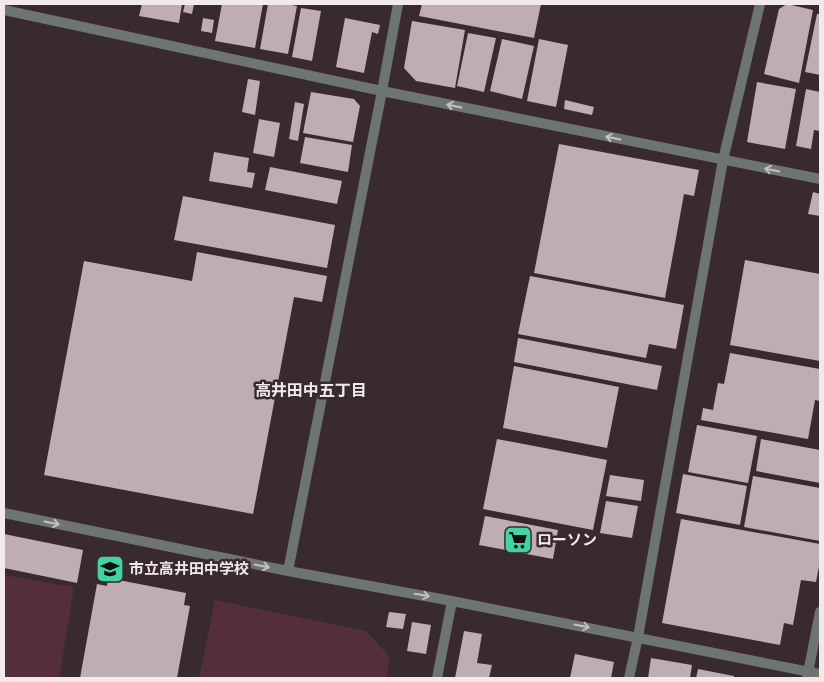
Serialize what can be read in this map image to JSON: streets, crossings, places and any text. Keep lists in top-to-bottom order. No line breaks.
{"districts":["高井田中五丁目"],"places":{"supermarket":["ローソン"],"school or university":["市立高井田中学校"]}}
